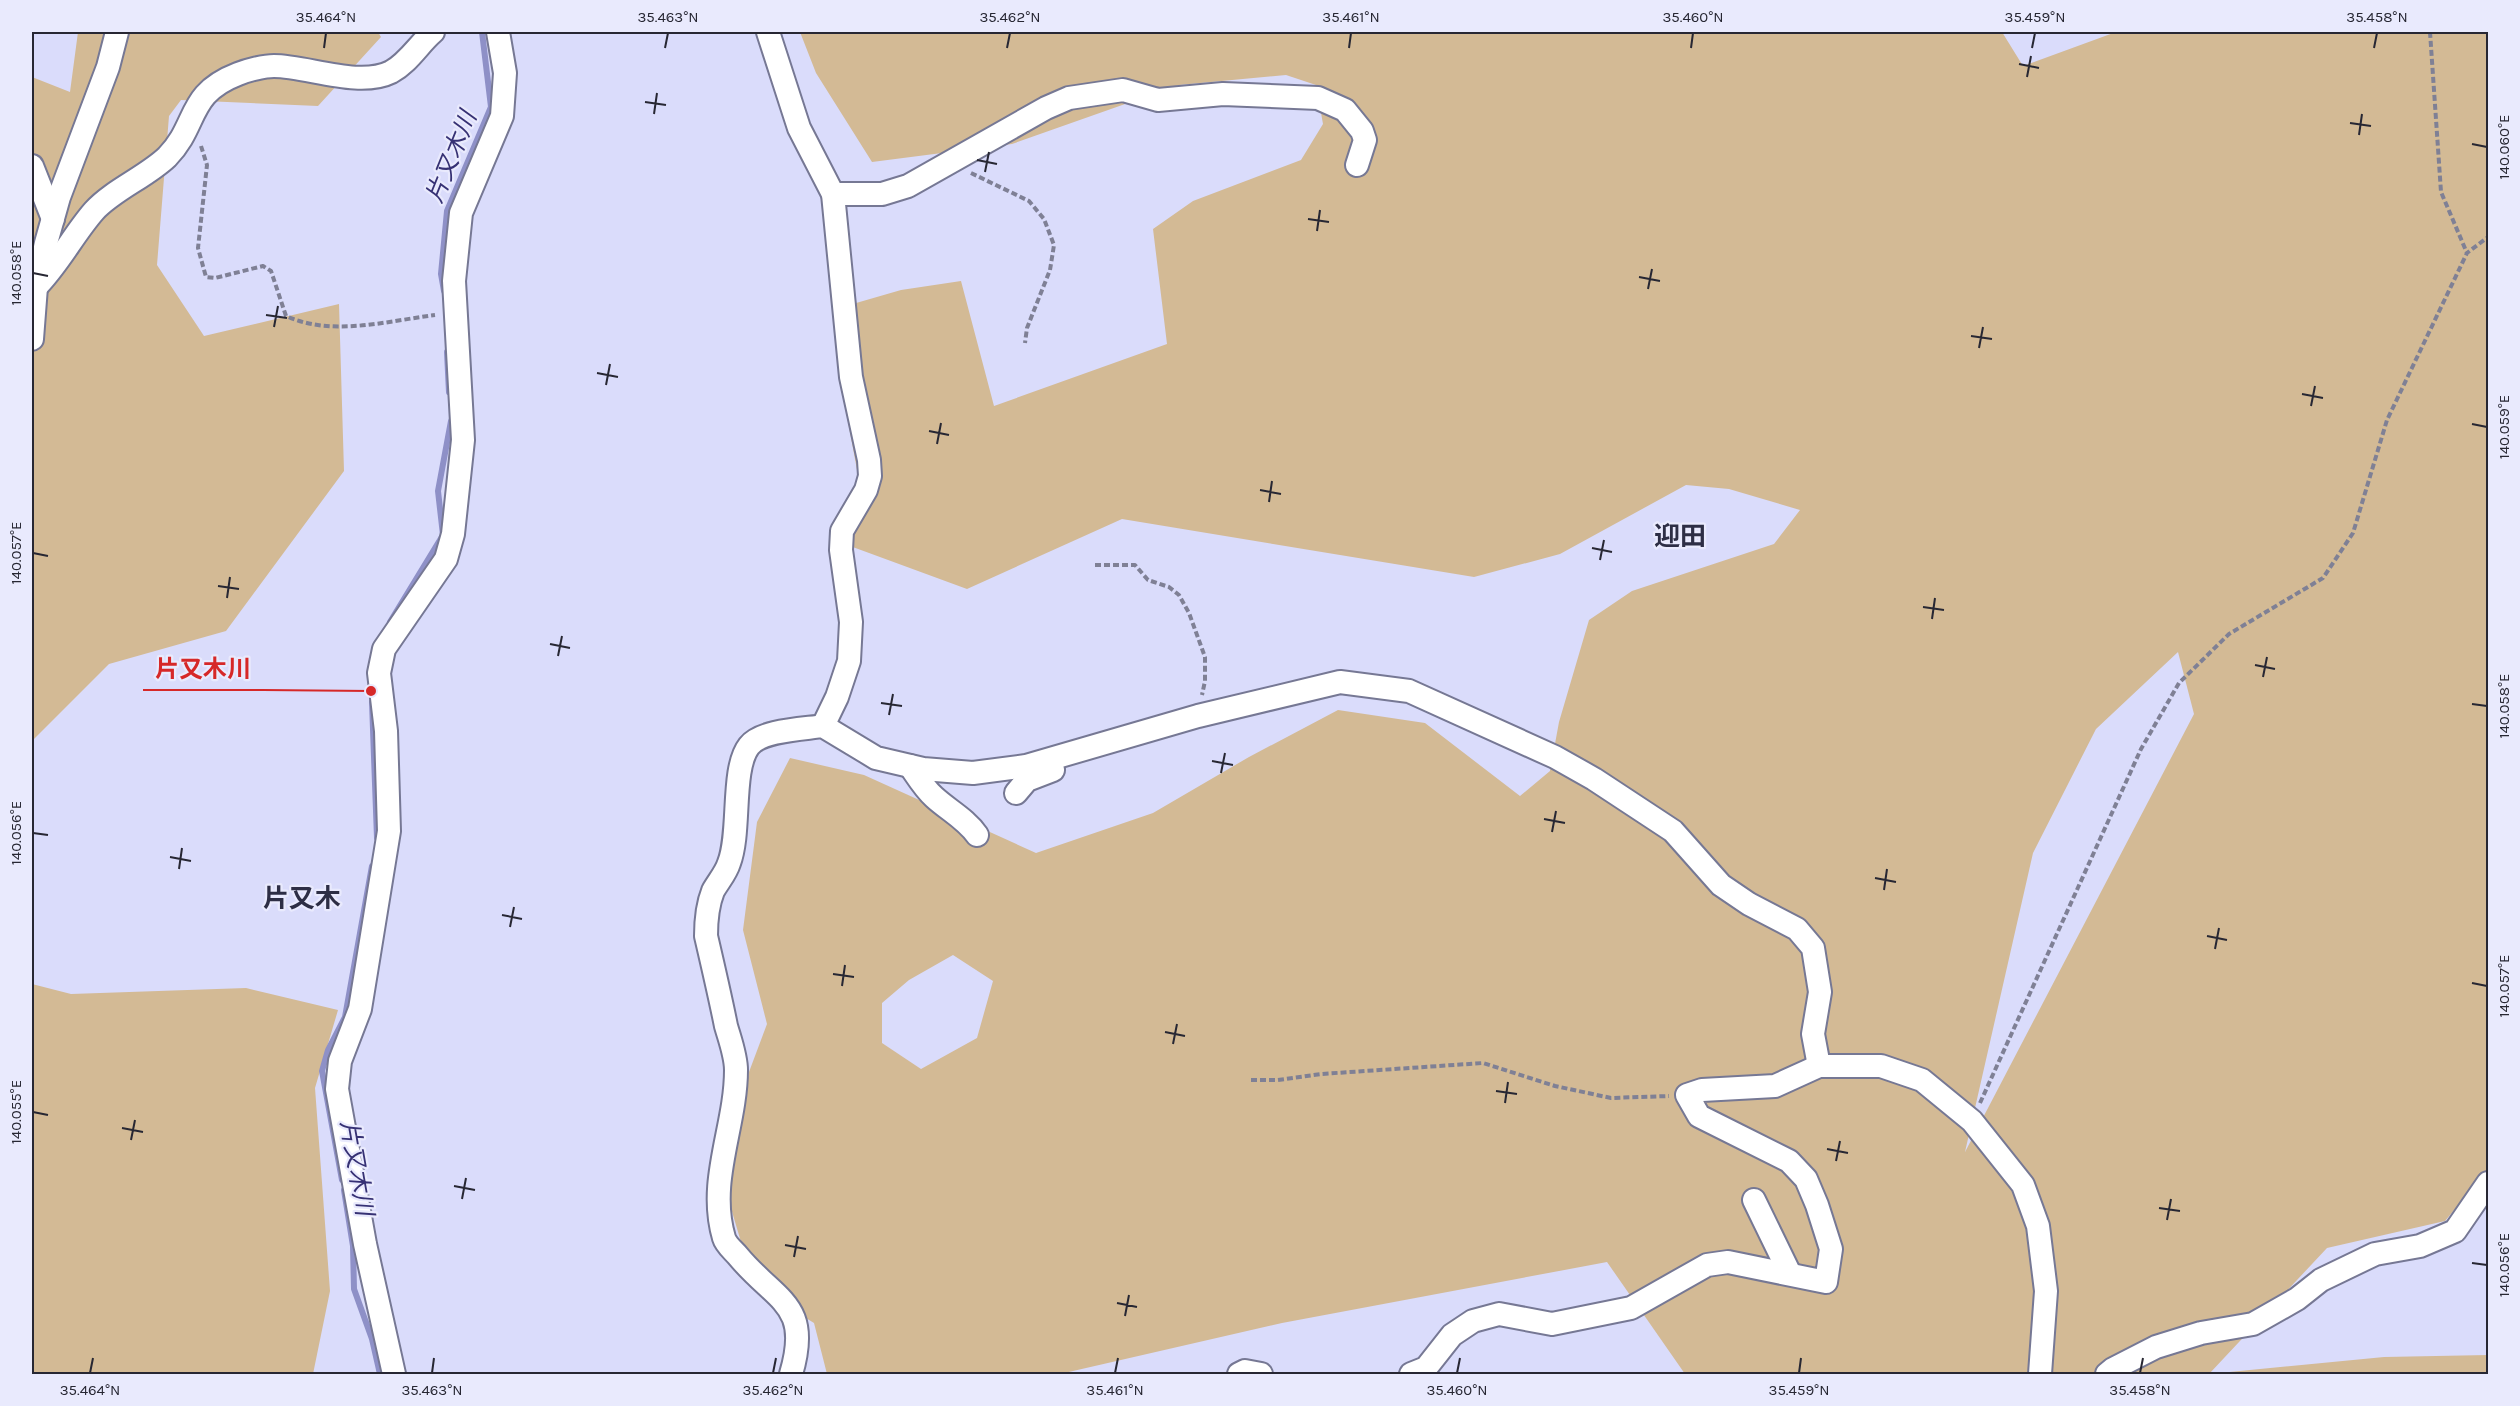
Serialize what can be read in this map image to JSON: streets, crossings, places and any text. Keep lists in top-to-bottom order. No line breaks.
{"districts":["迎田","片又木"],"water":["片又木川"],"places":["片又木川"],"coordinates":["35.464°N","35.463°N","35.462°N","35.461°N","35.460°N","35.459°N","35.458°N","140.060°E","140.058°E","140.059°E","140.057°E","140.056°E","140.055°E"]}
